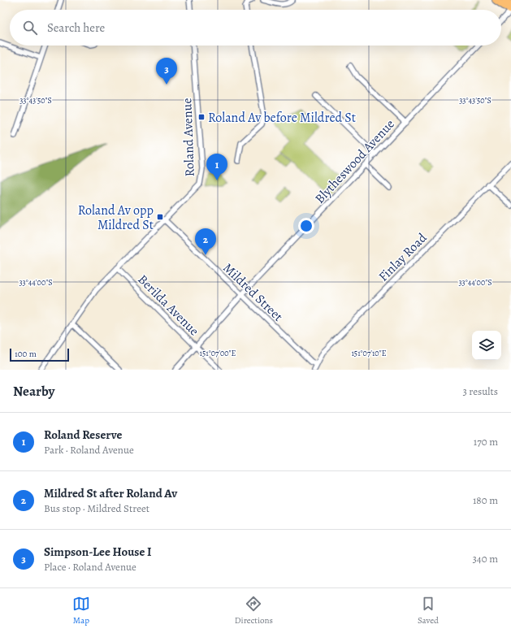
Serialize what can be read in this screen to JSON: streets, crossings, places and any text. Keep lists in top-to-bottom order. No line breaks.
{"streets":{"street":["Roland Avenue","Blytheswood Avenue","Finlay Road","Mildred Street","Berilda Avenue"]},"crossings":[["Roland Avenue","Mildred Street"],["Roland Avenue","Berilda Avenue"],["Blytheswood Avenue","Mildred Street"],["Blytheswood Avenue","Berilda Avenue"],["Finlay Road","Mildred Street"]],"places":{"transit":["Roland Av before Mildred St","Roland Av opp Mildred St"]},"scale_bar":"100 m","page":{"search":"Search here","pins":["3","1","2"],"scale":"100 m","heading":["Nearby","3 results"],"list":[{"mark":"1","name":"Roland Reserve","note":"Park · Roland Avenue","value":"170 m"},{"mark":"2","name":"Mildred St after Roland Av","note":"Bus stop · Mildred Street","value":"180 m"},{"mark":"3","name":"Simpson-Lee House I","note":"Place · Roland Avenue","value":"340 m"}],"nav":["Map","Directions","Saved"]},"coordinates":["33°43'50\"S","33°44'00\"S","151°07'00\"E","151°07'10\"E"]}
